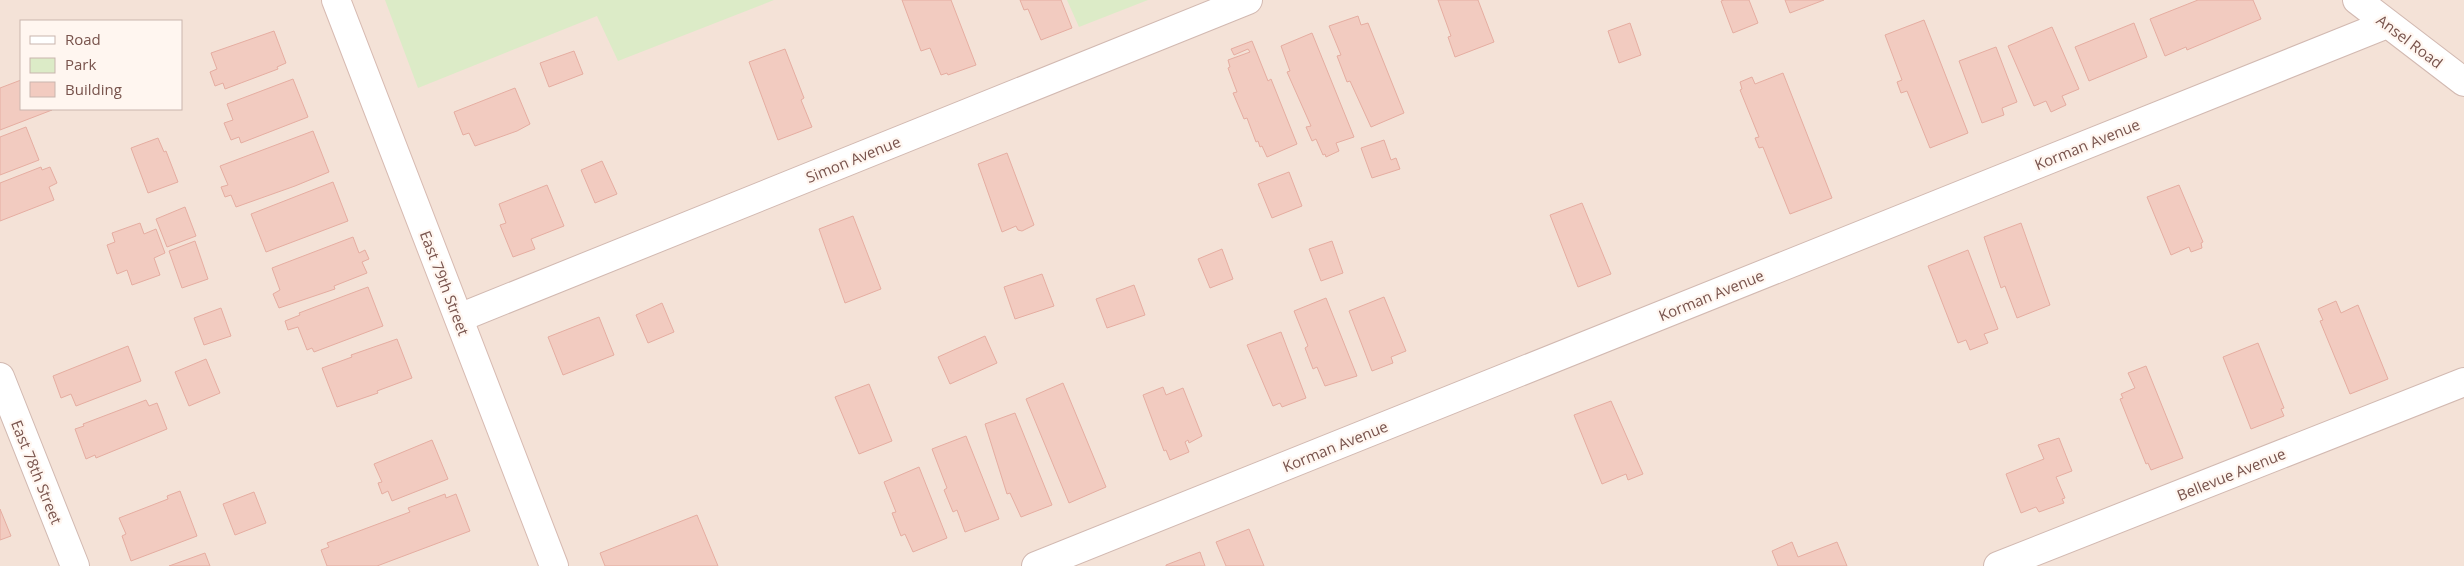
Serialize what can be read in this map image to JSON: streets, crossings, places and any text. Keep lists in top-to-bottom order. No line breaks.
{"streets":{"street":["Ansel Road","Korman Avenue","Simon Avenue","East 79th Street","East 78th Street","Bellevue Avenue"]},"crossings":[["Ansel Road","Korman Avenue"],["Simon Avenue","East 79th Street"]],"legend":["Road","Park","Building"]}
